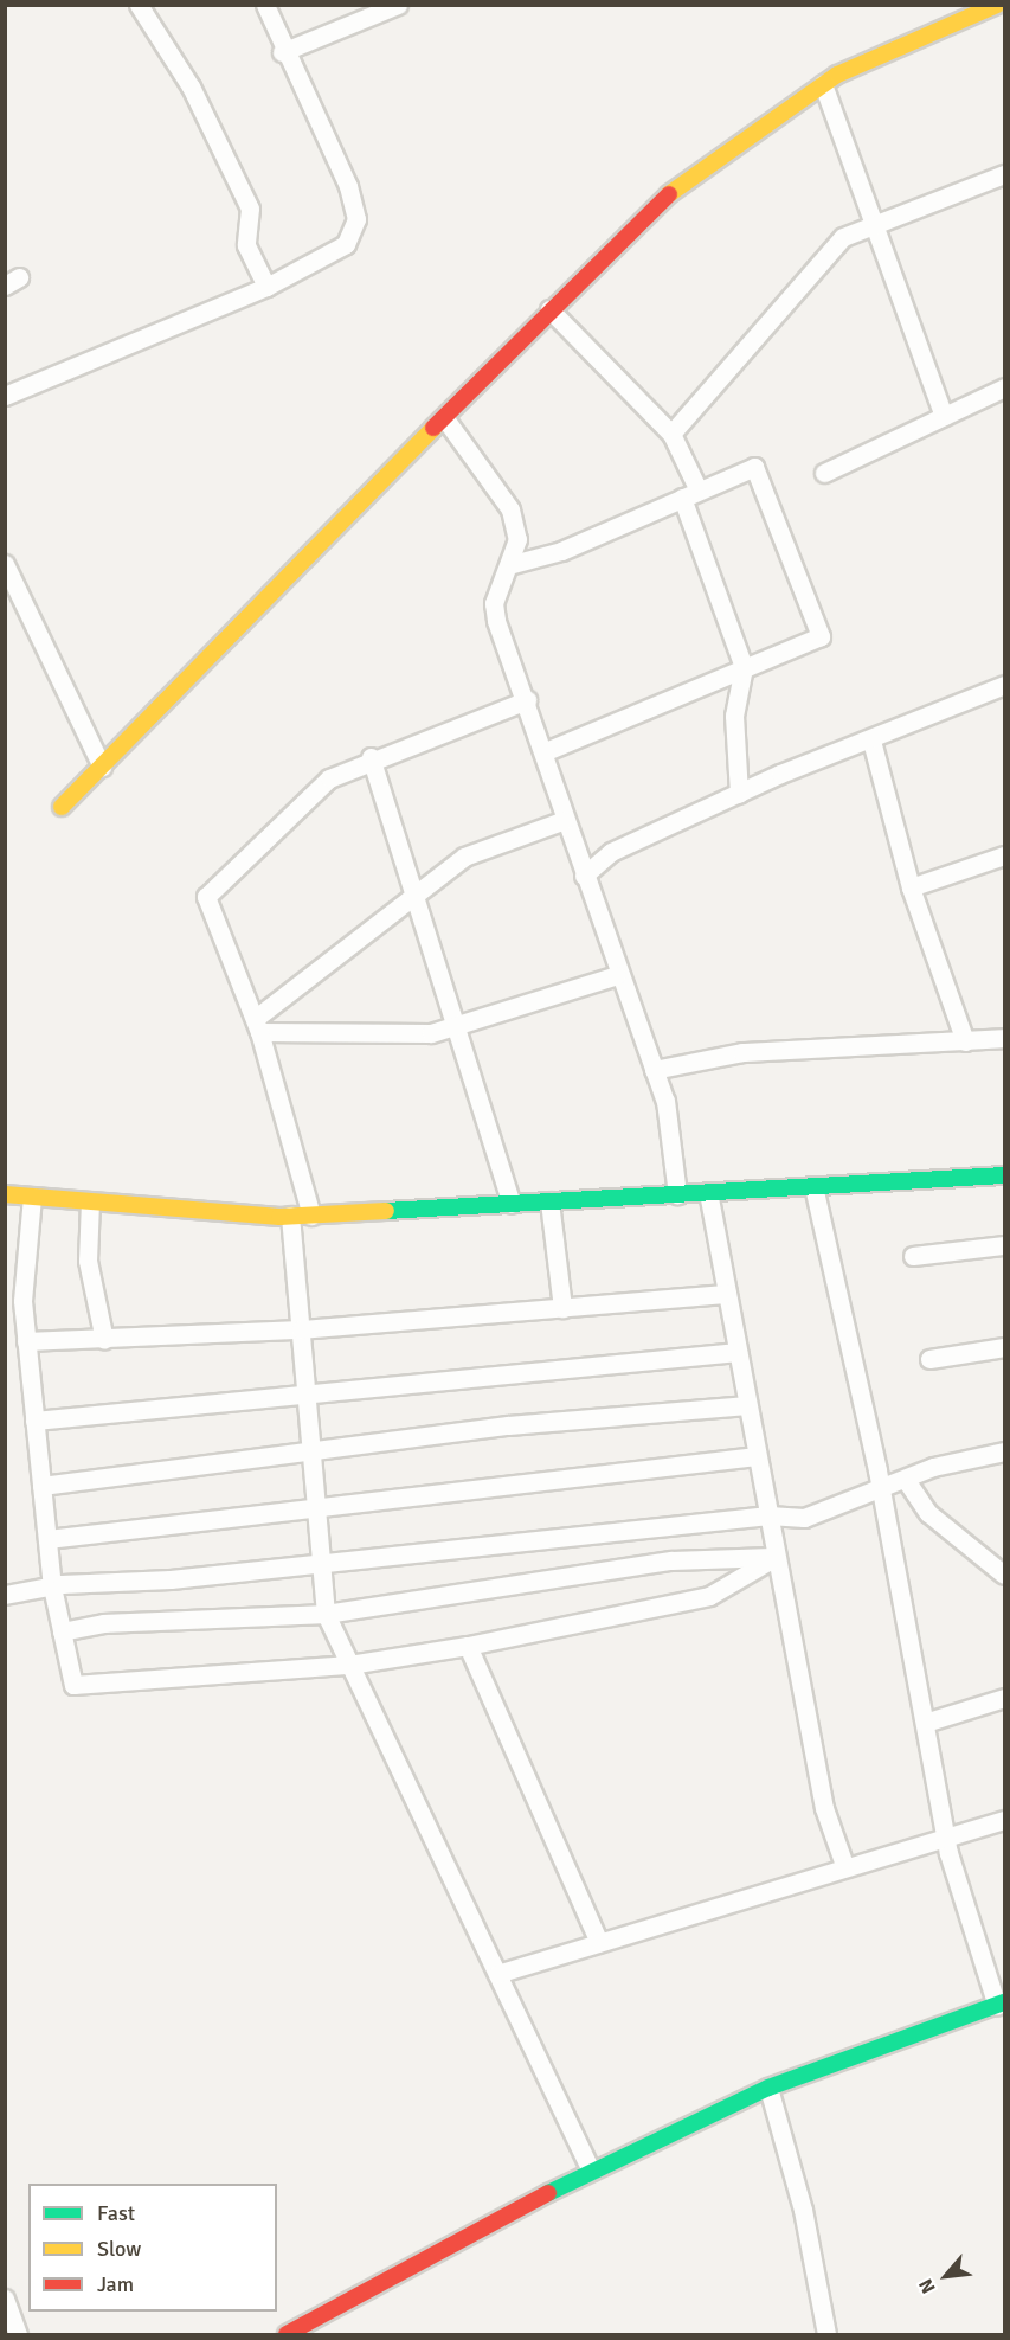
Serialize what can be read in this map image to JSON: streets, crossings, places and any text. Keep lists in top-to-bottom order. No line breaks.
{"legend":["Fast","Slow","Jam"],"north":"bottom left"}
